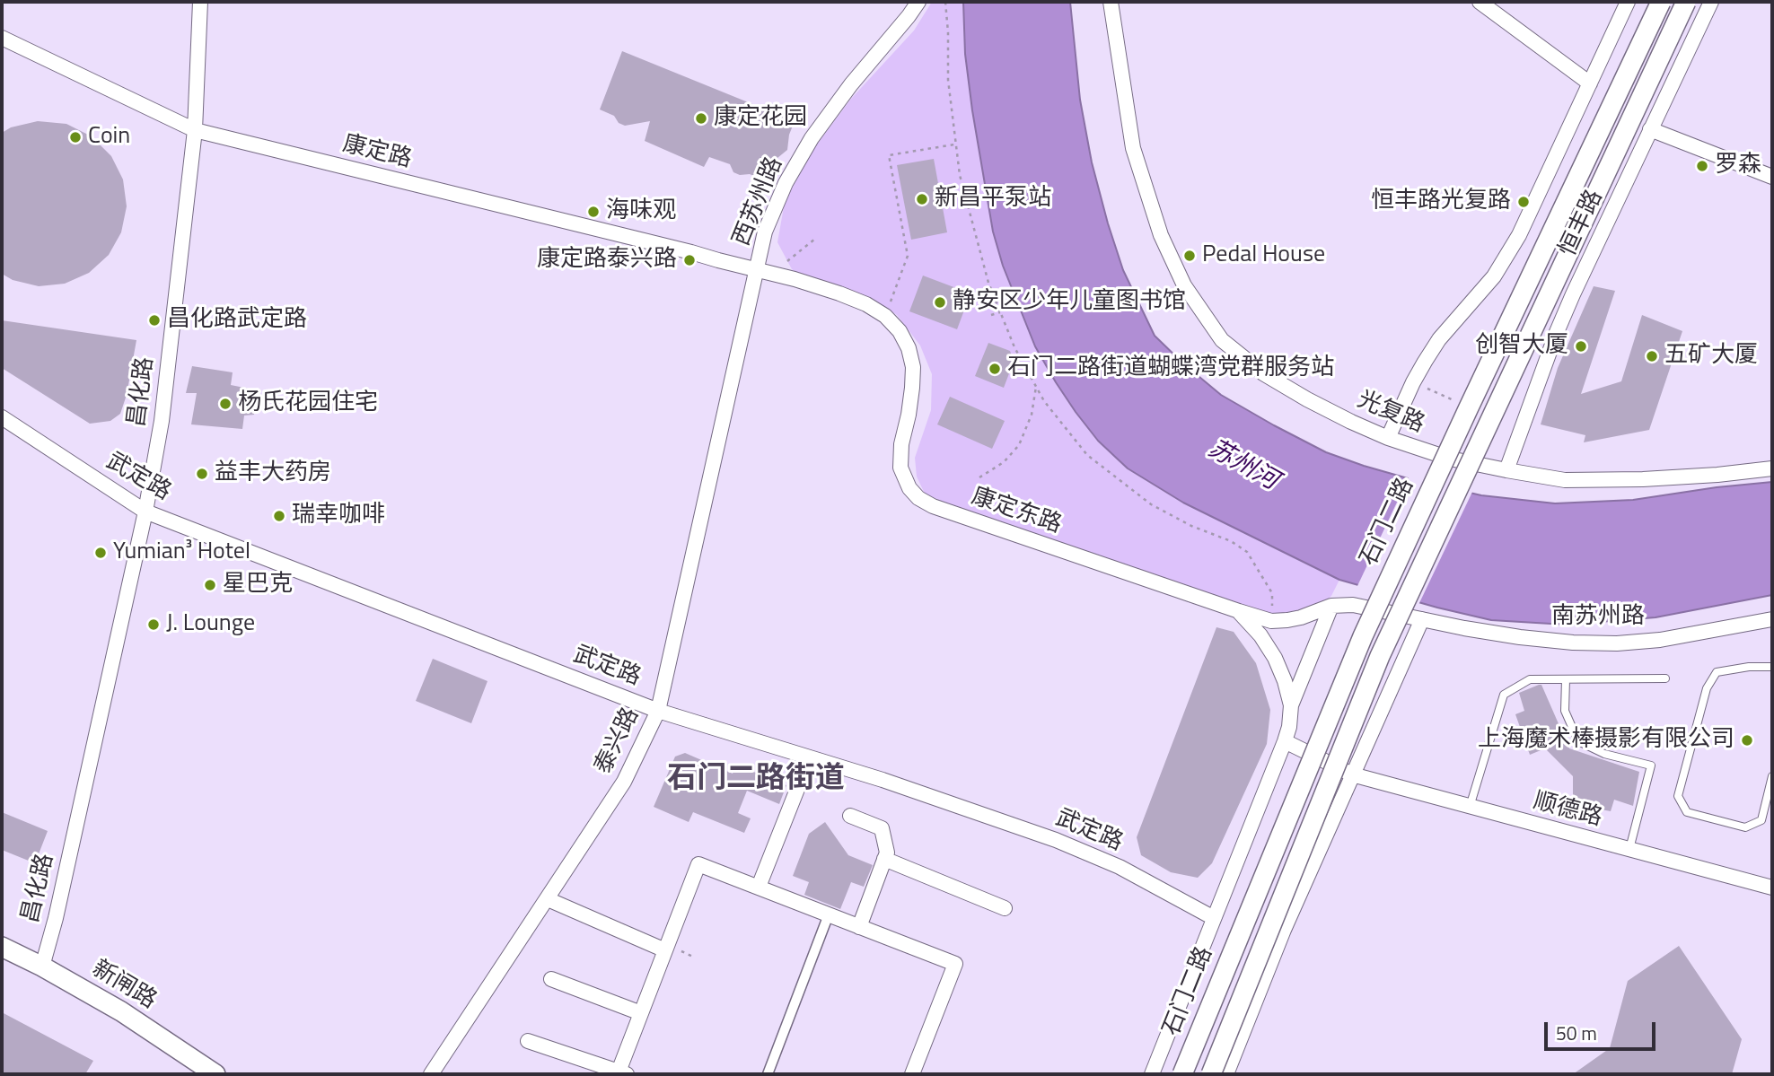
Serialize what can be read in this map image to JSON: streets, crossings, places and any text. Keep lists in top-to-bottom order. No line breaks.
{"streets":{"main road":["石门二路","新闸路"],"street":["康定路","西苏州路","恒丰路","昌化路","光复路","武定路","康定东路","南苏州路","泰兴路","顺德路"]},"crossings":[["康定路","西苏州路"],["康定路","昌化路"],["康定路","康定东路"],["康定路","泰兴路"],["西苏州路","康定东路"],["西苏州路","泰兴路"],["恒丰路","光复路"],["昌化路","武定路"],["昌化路","新闸路"],["武定路","石门二路"],["武定路","泰兴路"],["康定东路","石门二路"],["康定东路","南苏州路"],["康定东路","泰兴路"],["石门二路","顺德路"]],"districts":["石门二路街道"],"water":["苏州河"],"places":["康定花园","Coin","罗森","新昌平泵站","恒丰路光复路","海味观","Pedal House","康定路泰兴路","静安区少年儿童图书馆","昌化路武定路","创智大厦","五矿大厦","石门二路街道蝴蝶湾党群服务站","杨氏花园住宅","益丰大药房","瑞幸咖啡","Yumian³ Hotel","星巴克","J. Lounge","上海魔术棒摄影有限公司"],"scale_bar":"50 m"}
